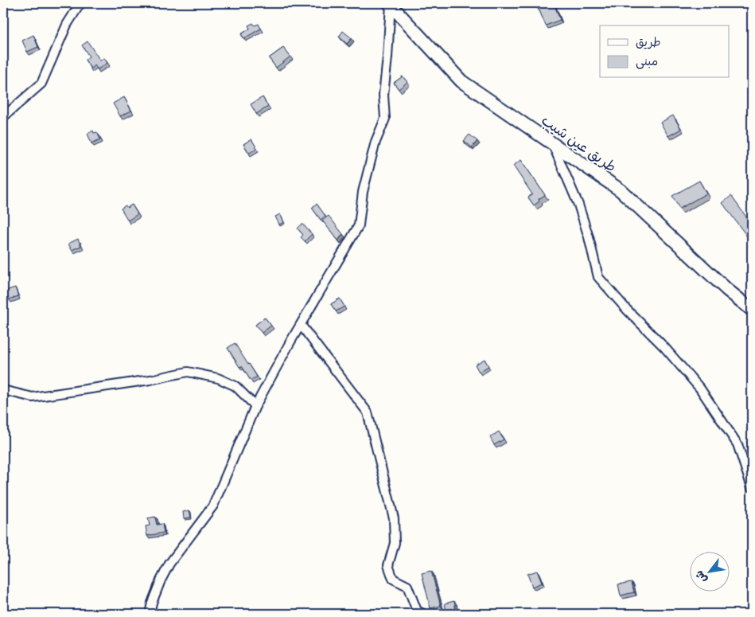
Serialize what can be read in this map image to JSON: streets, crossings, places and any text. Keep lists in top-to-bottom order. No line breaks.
{"streets":{"main road":["طريق عين شيب"]},"legend":["طريق","مبنى"],"north":"bottom left"}
